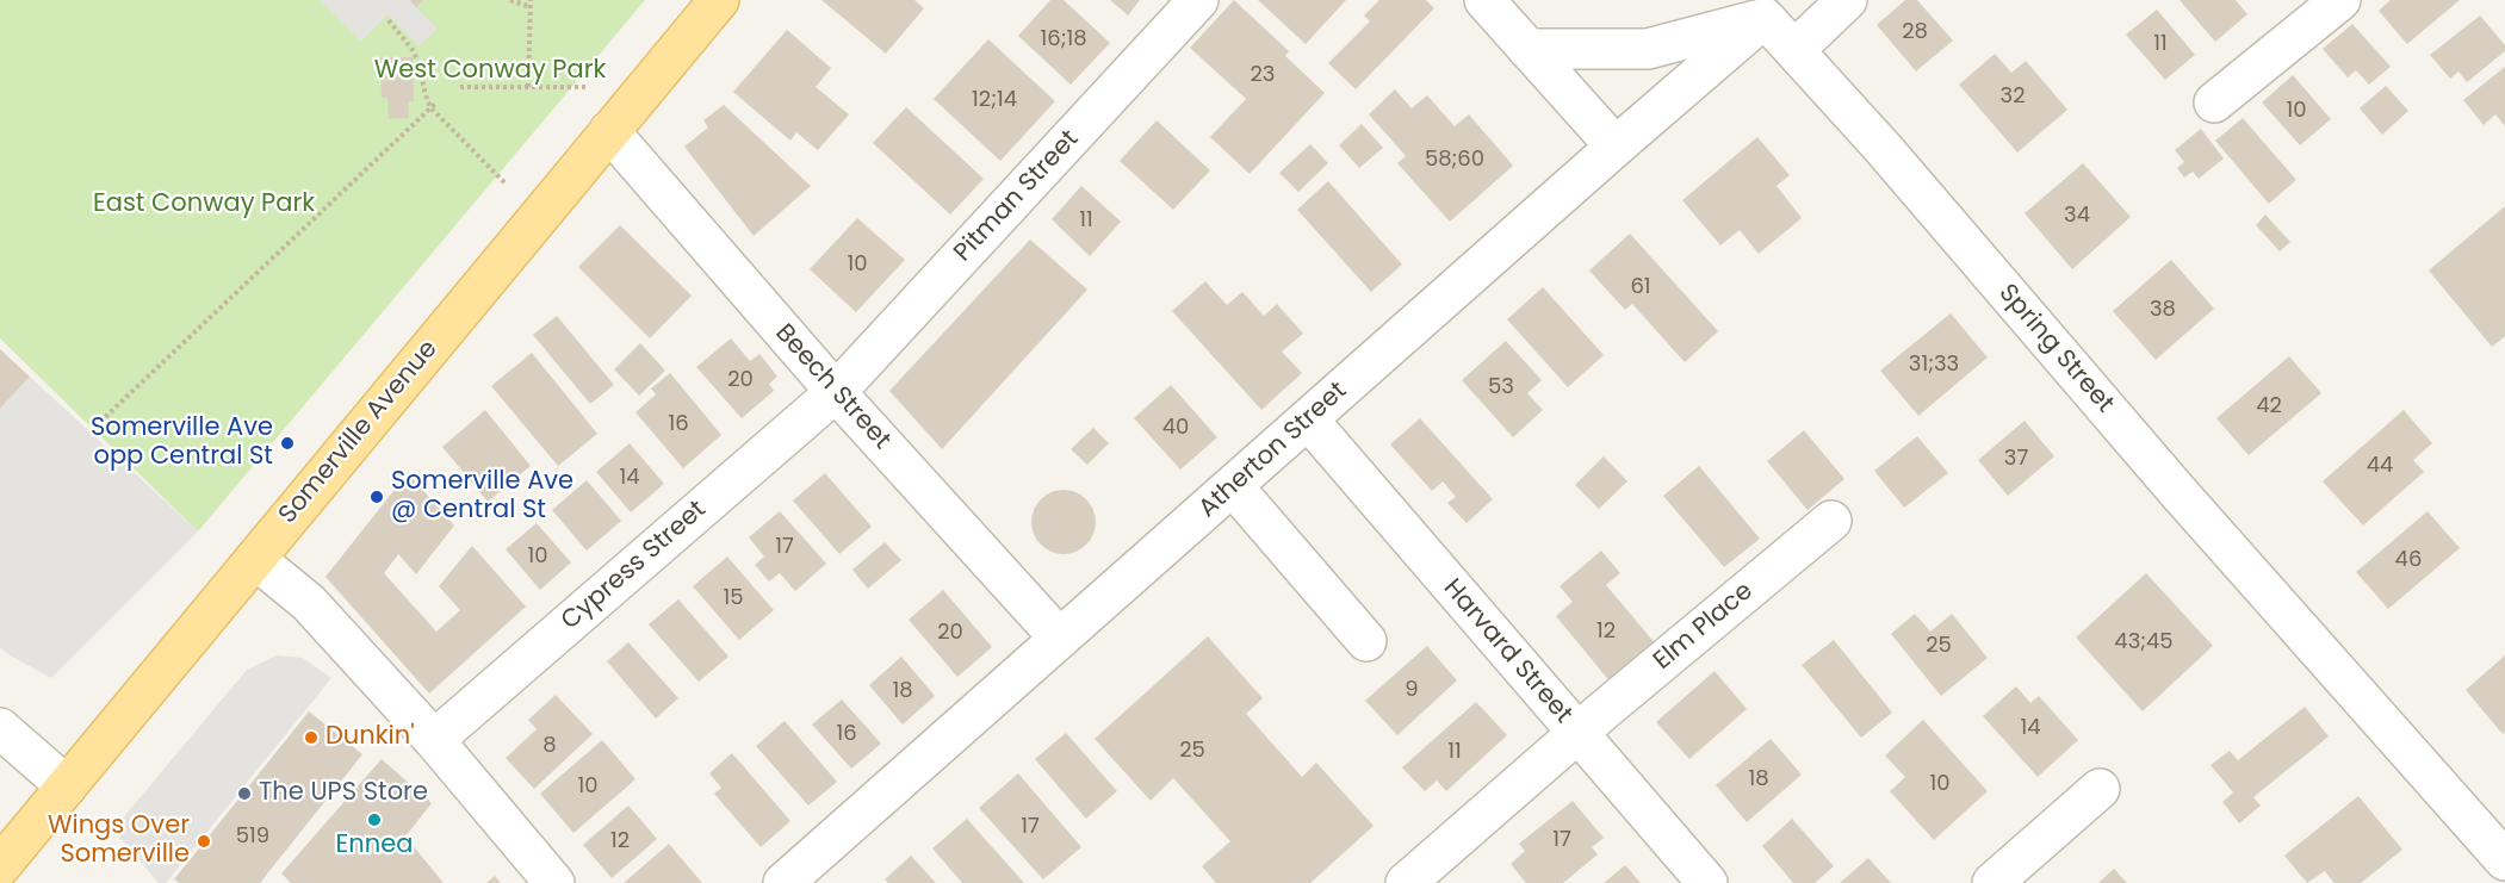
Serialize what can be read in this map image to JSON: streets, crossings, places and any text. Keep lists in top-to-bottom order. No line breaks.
{"streets":{"main road":["Somerville Avenue"],"street":["Pitman Street","Spring Street","Beech Street","Atherton Street","Cypress Street","Elm Place","Harvard Street"]},"crossings":[["Pitman Street","Beech Street"],["Pitman Street","Cypress Street"],["Spring Street","Atherton Street"],["Beech Street","Somerville Avenue"],["Beech Street","Atherton Street"],["Beech Street","Cypress Street"],["Atherton Street","Harvard Street"],["Elm Place","Harvard Street"]],"parks":["West Conway Park","East Conway Park"],"places":["Somerville Ave opp Central St","Somerville Ave @ Central St","Dunkin'","The UPS Store","Ennea","Wings Over Somerville"],"house_numbers":["28","16;18","11","23","32","12;14","10","58;60","34","11","10","61","38","31;33","20","53","42","16","40","37","44","14","17","10","46","15","12","20","43;45","25","9","18","14","16","8","25","11","18","10","10","17","519","17","12"]}
